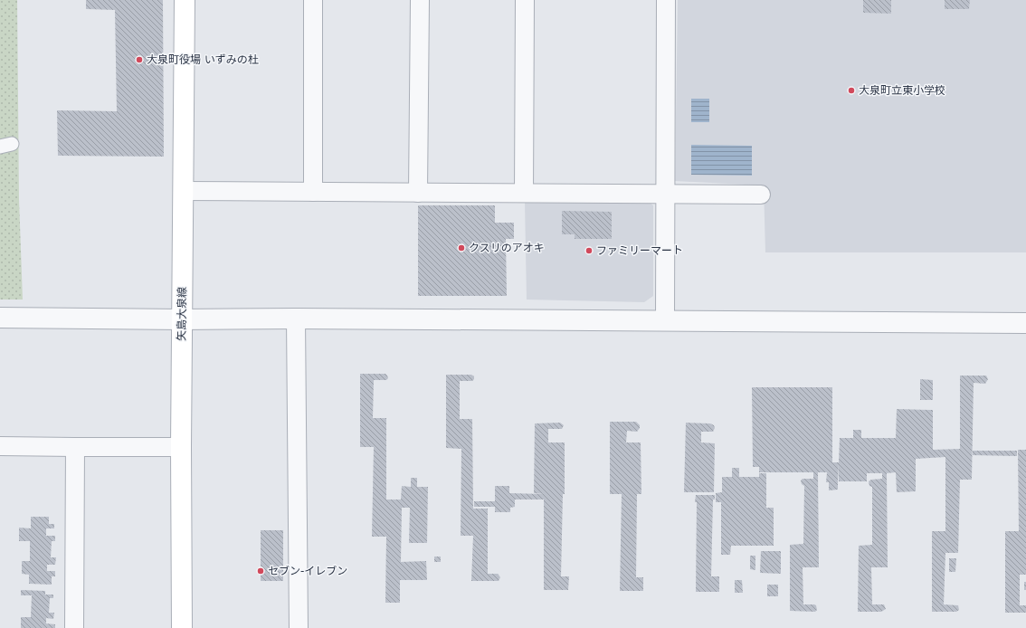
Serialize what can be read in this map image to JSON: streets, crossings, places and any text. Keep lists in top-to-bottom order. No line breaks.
{"streets":{"main road":["矢島大泉線"]},"places":["大泉町役場 いずみの杜","大泉町立東小学校","クスリのアオキ","ファミリーマート","セブン-イレブン"]}
